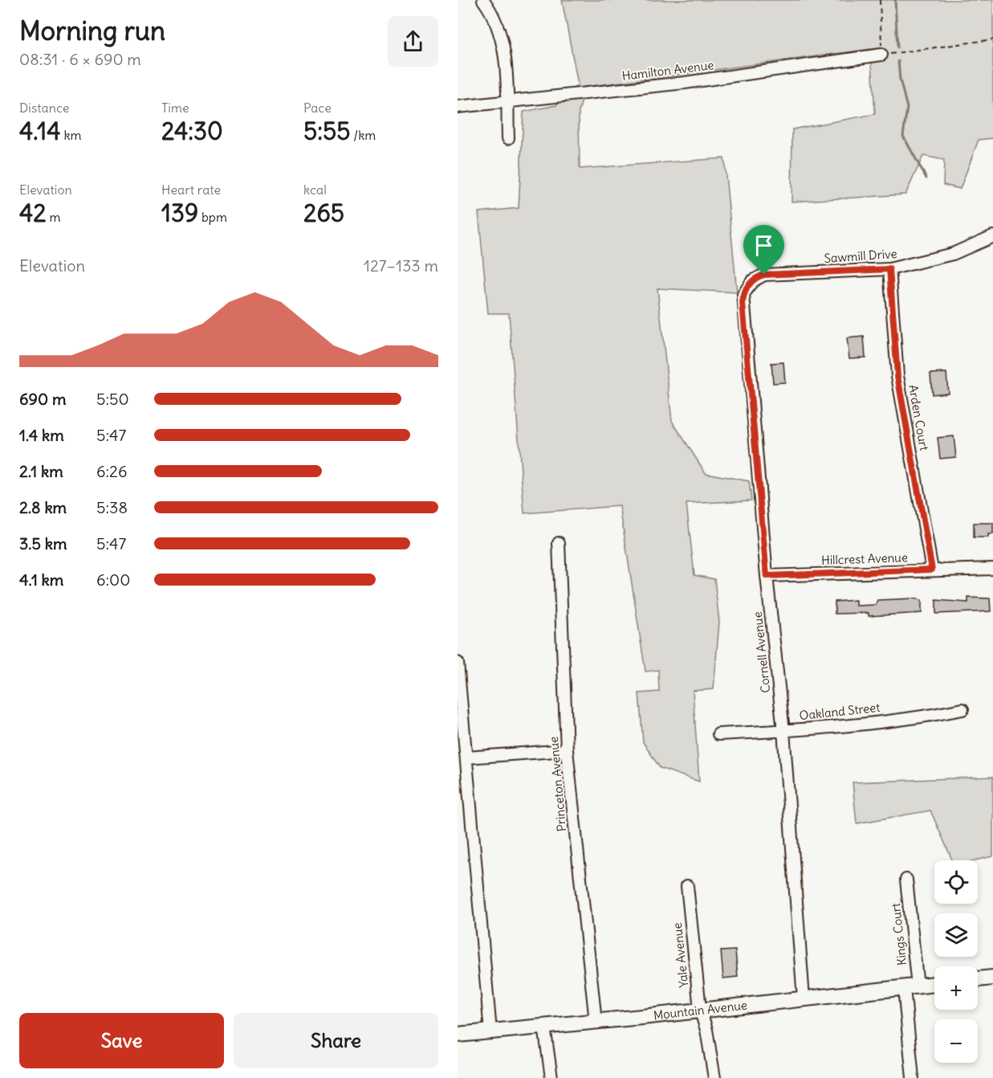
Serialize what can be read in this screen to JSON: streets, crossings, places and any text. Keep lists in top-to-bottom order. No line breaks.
{"streets":{"main road":["Mountain Avenue"],"street":["Hamilton Avenue","Sawmill Drive","Arden Court","Hillcrest Avenue","Cornell Avenue","Oakland Street","Princeton Avenue","Kings Court","Yale Avenue"]},"crossings":[["Sawmill Drive","Arden Court"],["Sawmill Drive","Cornell Avenue"],["Arden Court","Hillcrest Avenue"],["Hillcrest Avenue","Cornell Avenue"],["Cornell Avenue","Oakland Street"],["Cornell Avenue","Mountain Avenue"],["Princeton Avenue","Mountain Avenue"],["Kings Court","Mountain Avenue"],["Yale Avenue","Mountain Avenue"]],"page":{"heading":["Morning run","08:31 · 6 × 690 m"],"stats":[["Distance","4.14 km"],["Time","24:30"],["Pace","5:55 /km"],["Elevation","42 m"],["Heart rate","139 bpm"],["kcal","265"]],"chart":["Elevation","127–133 m"],"list":[{"name":"690 m","note":"5:50"},{"name":"1.4 km","note":"5:47"},{"name":"2.1 km","note":"6:26"},{"name":"2.8 km","note":"5:38"},{"name":"3.5 km","note":"5:47"},{"name":"4.1 km","note":"6:00"}],"map_buttons":["+","−"],"buttons":["Save","Share"]}}
